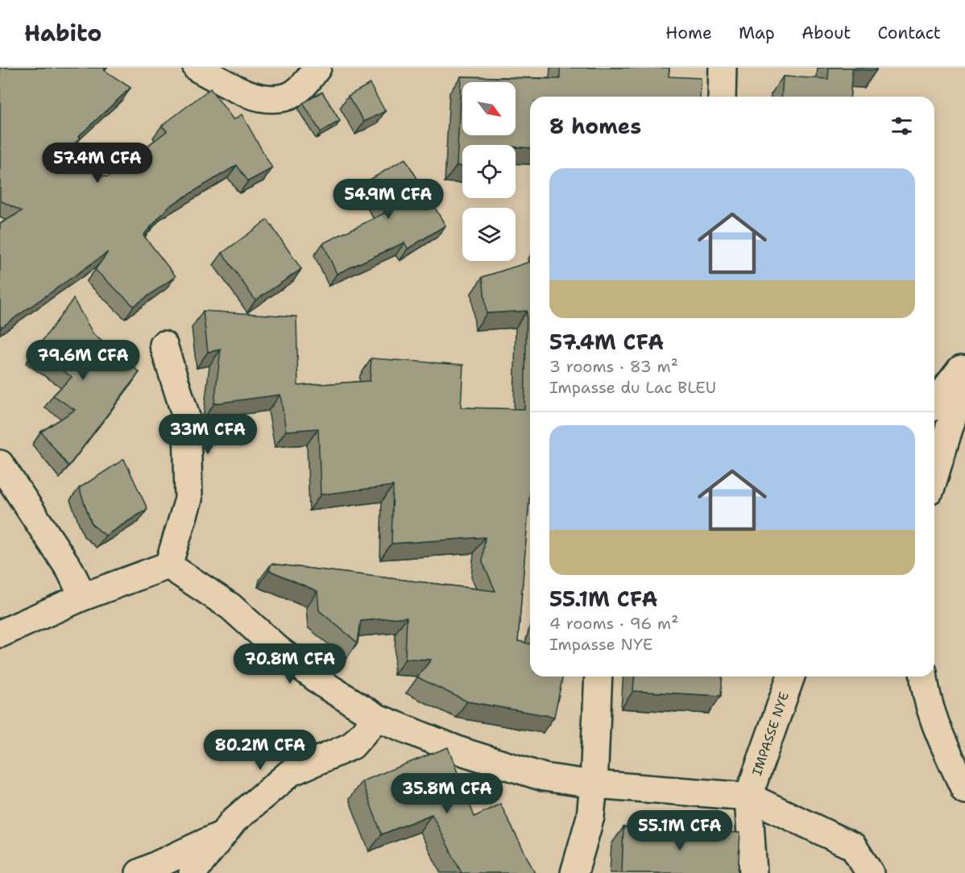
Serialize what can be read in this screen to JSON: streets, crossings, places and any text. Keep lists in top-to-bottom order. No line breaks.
{"streets":{"street":["IMPASSE NYE"]},"north":"bottom right","page":{"header":"Habito","nav":["Home","Map","About","Contact"],"heading":"8 homes","price":["57.4M CFA","54.9M CFA","79.6M CFA","33M CFA","70.8M CFA","80.2M CFA","35.8M CFA","55.1M CFA"],"list":[{"name":"57.4M CFA","note":"3 rooms · 83 m² · Impasse du Lac BLEU"},{"name":"55.1M CFA","note":"4 rooms · 96 m² · Impasse NYE"}]}}
